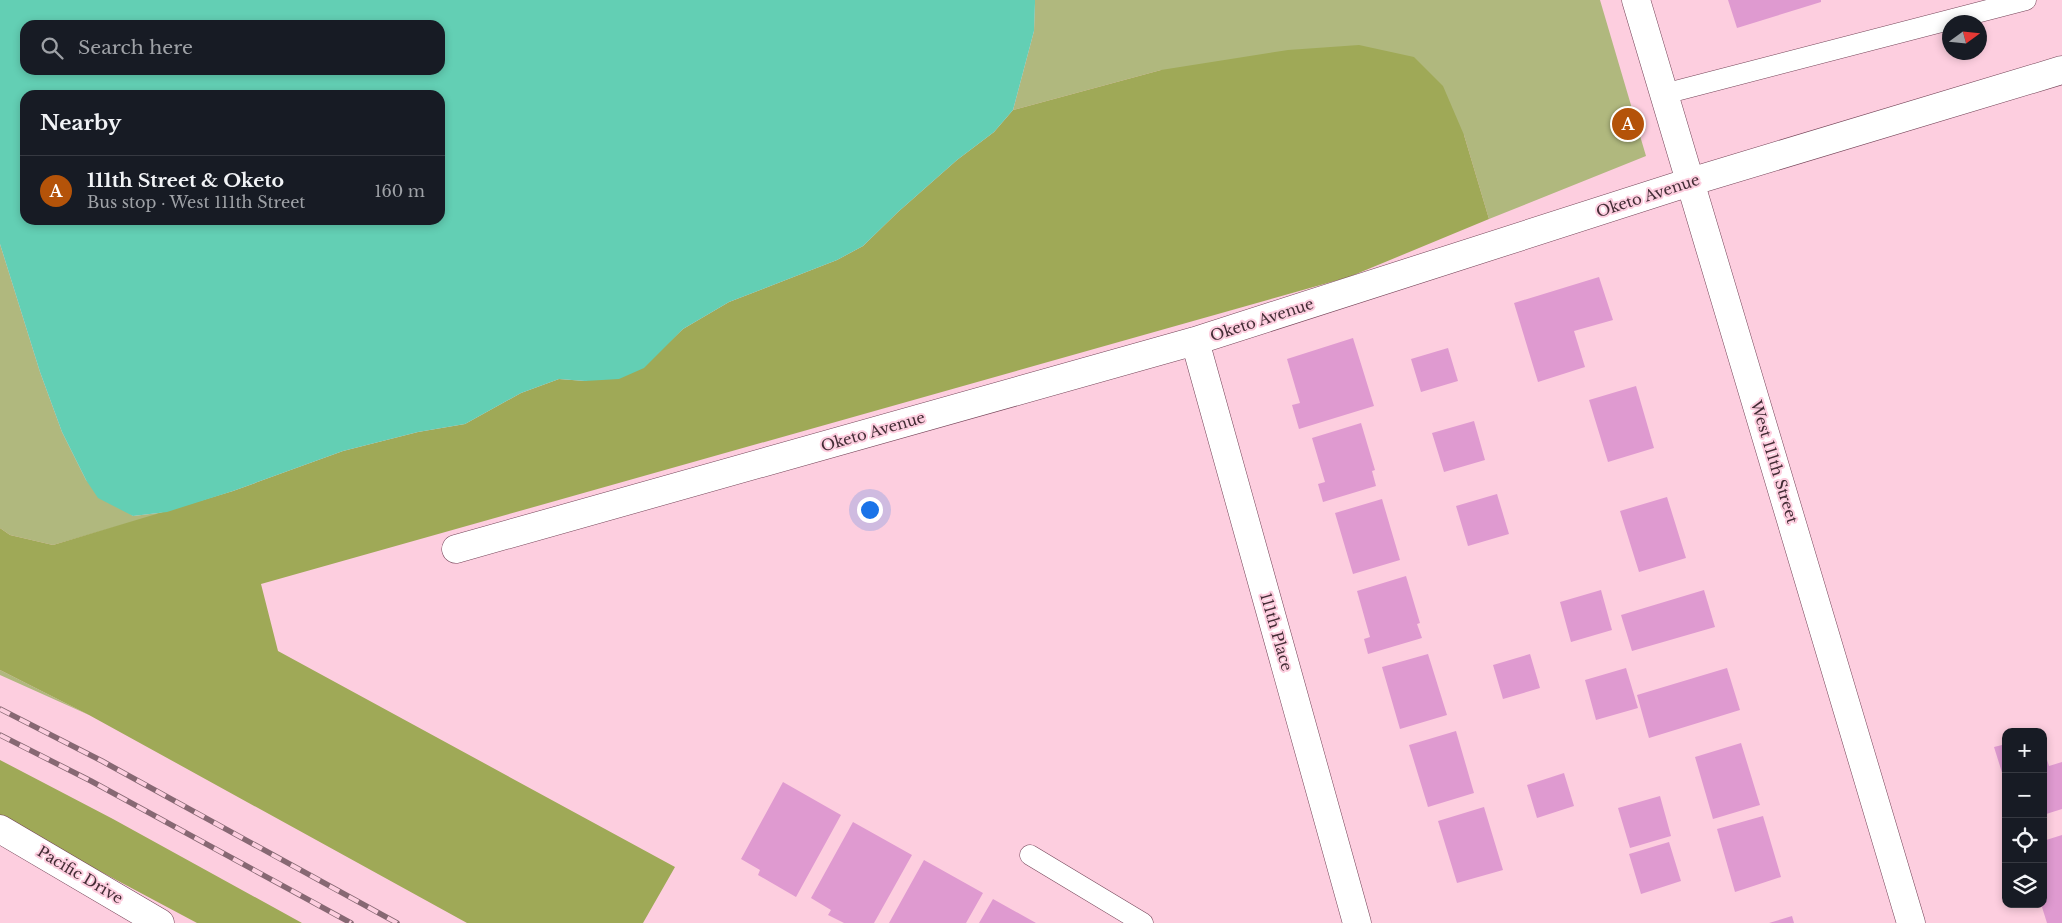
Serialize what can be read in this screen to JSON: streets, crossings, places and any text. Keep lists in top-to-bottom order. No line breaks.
{"streets":{"street":["Oketo Avenue","West 111th Street","111th Place","Pacific Drive"]},"crossings":[["Oketo Avenue","West 111th Street"],["Oketo Avenue","111th Place"]],"north":"right","page":{"search":"Search here","heading":"Nearby","pins":"A","list":[{"mark":"A","name":"111th Street & Oketo","note":"Bus stop · West 111th Street","value":"160 m"}],"map_buttons":["+","−"]}}
